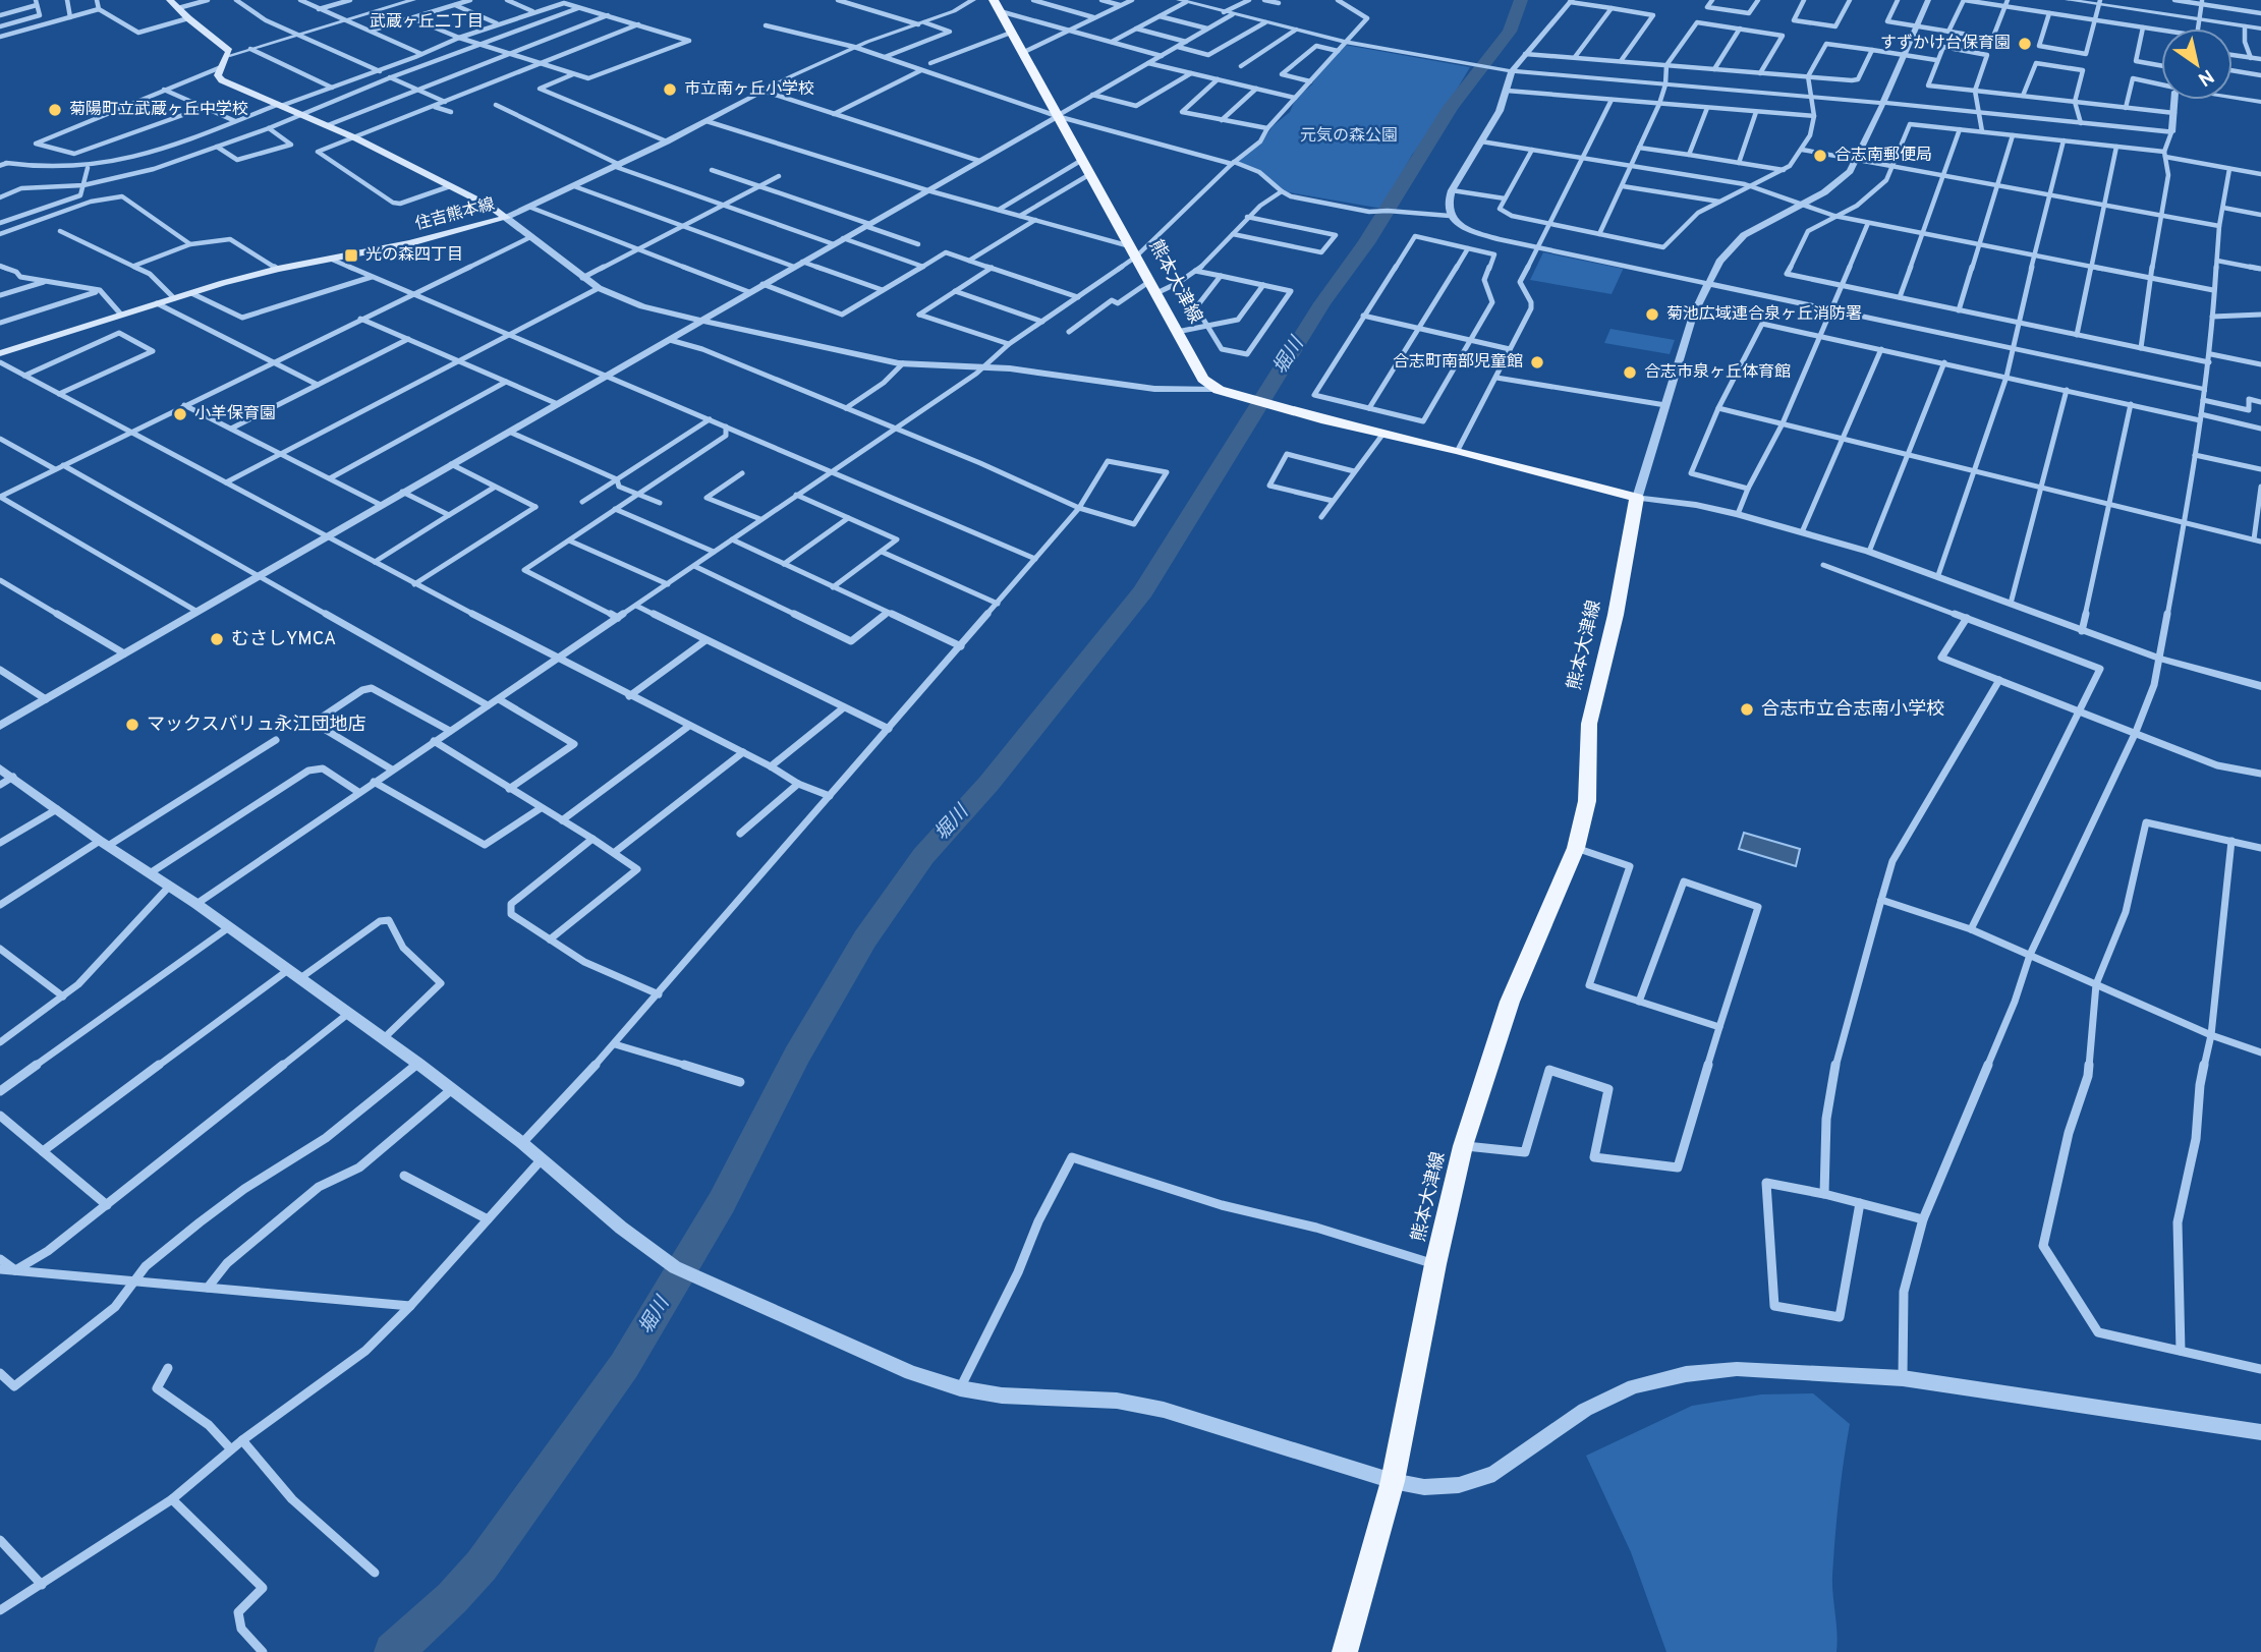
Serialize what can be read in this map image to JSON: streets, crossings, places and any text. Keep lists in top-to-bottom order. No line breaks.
{"streets":{"main road":["住吉熊本線","熊本大津線"]},"districts":["武蔵ヶ丘二丁目"],"water":["堀川"],"parks":["元気の森公園"],"places":{"other":["すずかけ台保育園","市立南ヶ丘小学校","菊陽町立武蔵ヶ丘中学校","合志南郵便局","菊池広域連合泉ヶ丘消防署","合志町南部児童館","合志市泉ヶ丘体育館","小羊保育園","むさしYMCA","合志市立合志南小学校","マックスバリュ永江団地店"],"transit":["光の森四丁目"]},"north":"bottom right"}
